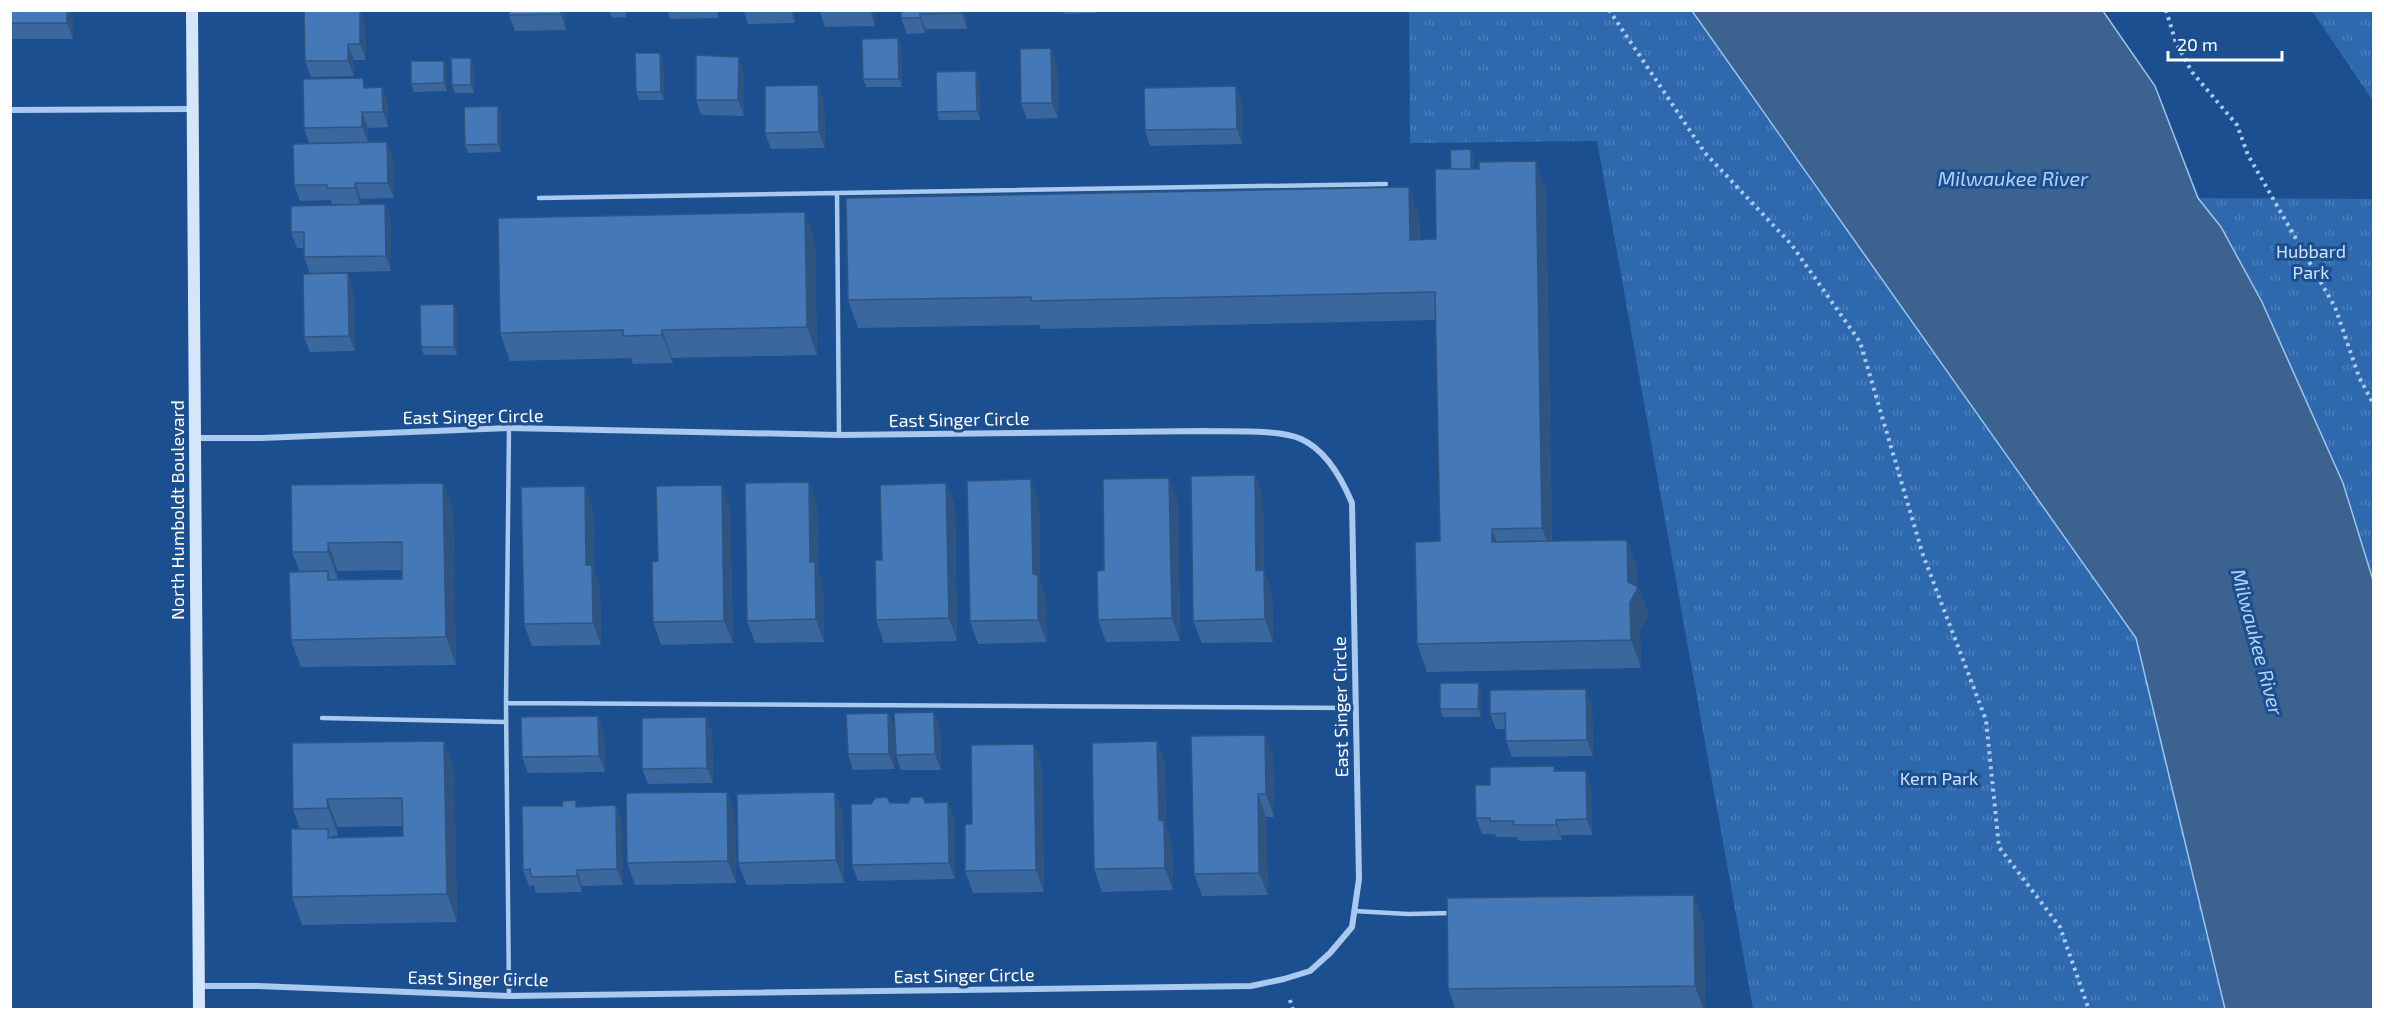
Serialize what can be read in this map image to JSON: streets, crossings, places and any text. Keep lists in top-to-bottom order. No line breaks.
{"streets":{"main road":["North Humboldt Boulevard"],"street":["East Singer Circle"]},"crossings":[["East Singer Circle","North Humboldt Boulevard"]],"water":["Milwaukee River"],"parks":["Hubbard Park","Kern Park"],"scale_bar":"20 m"}
